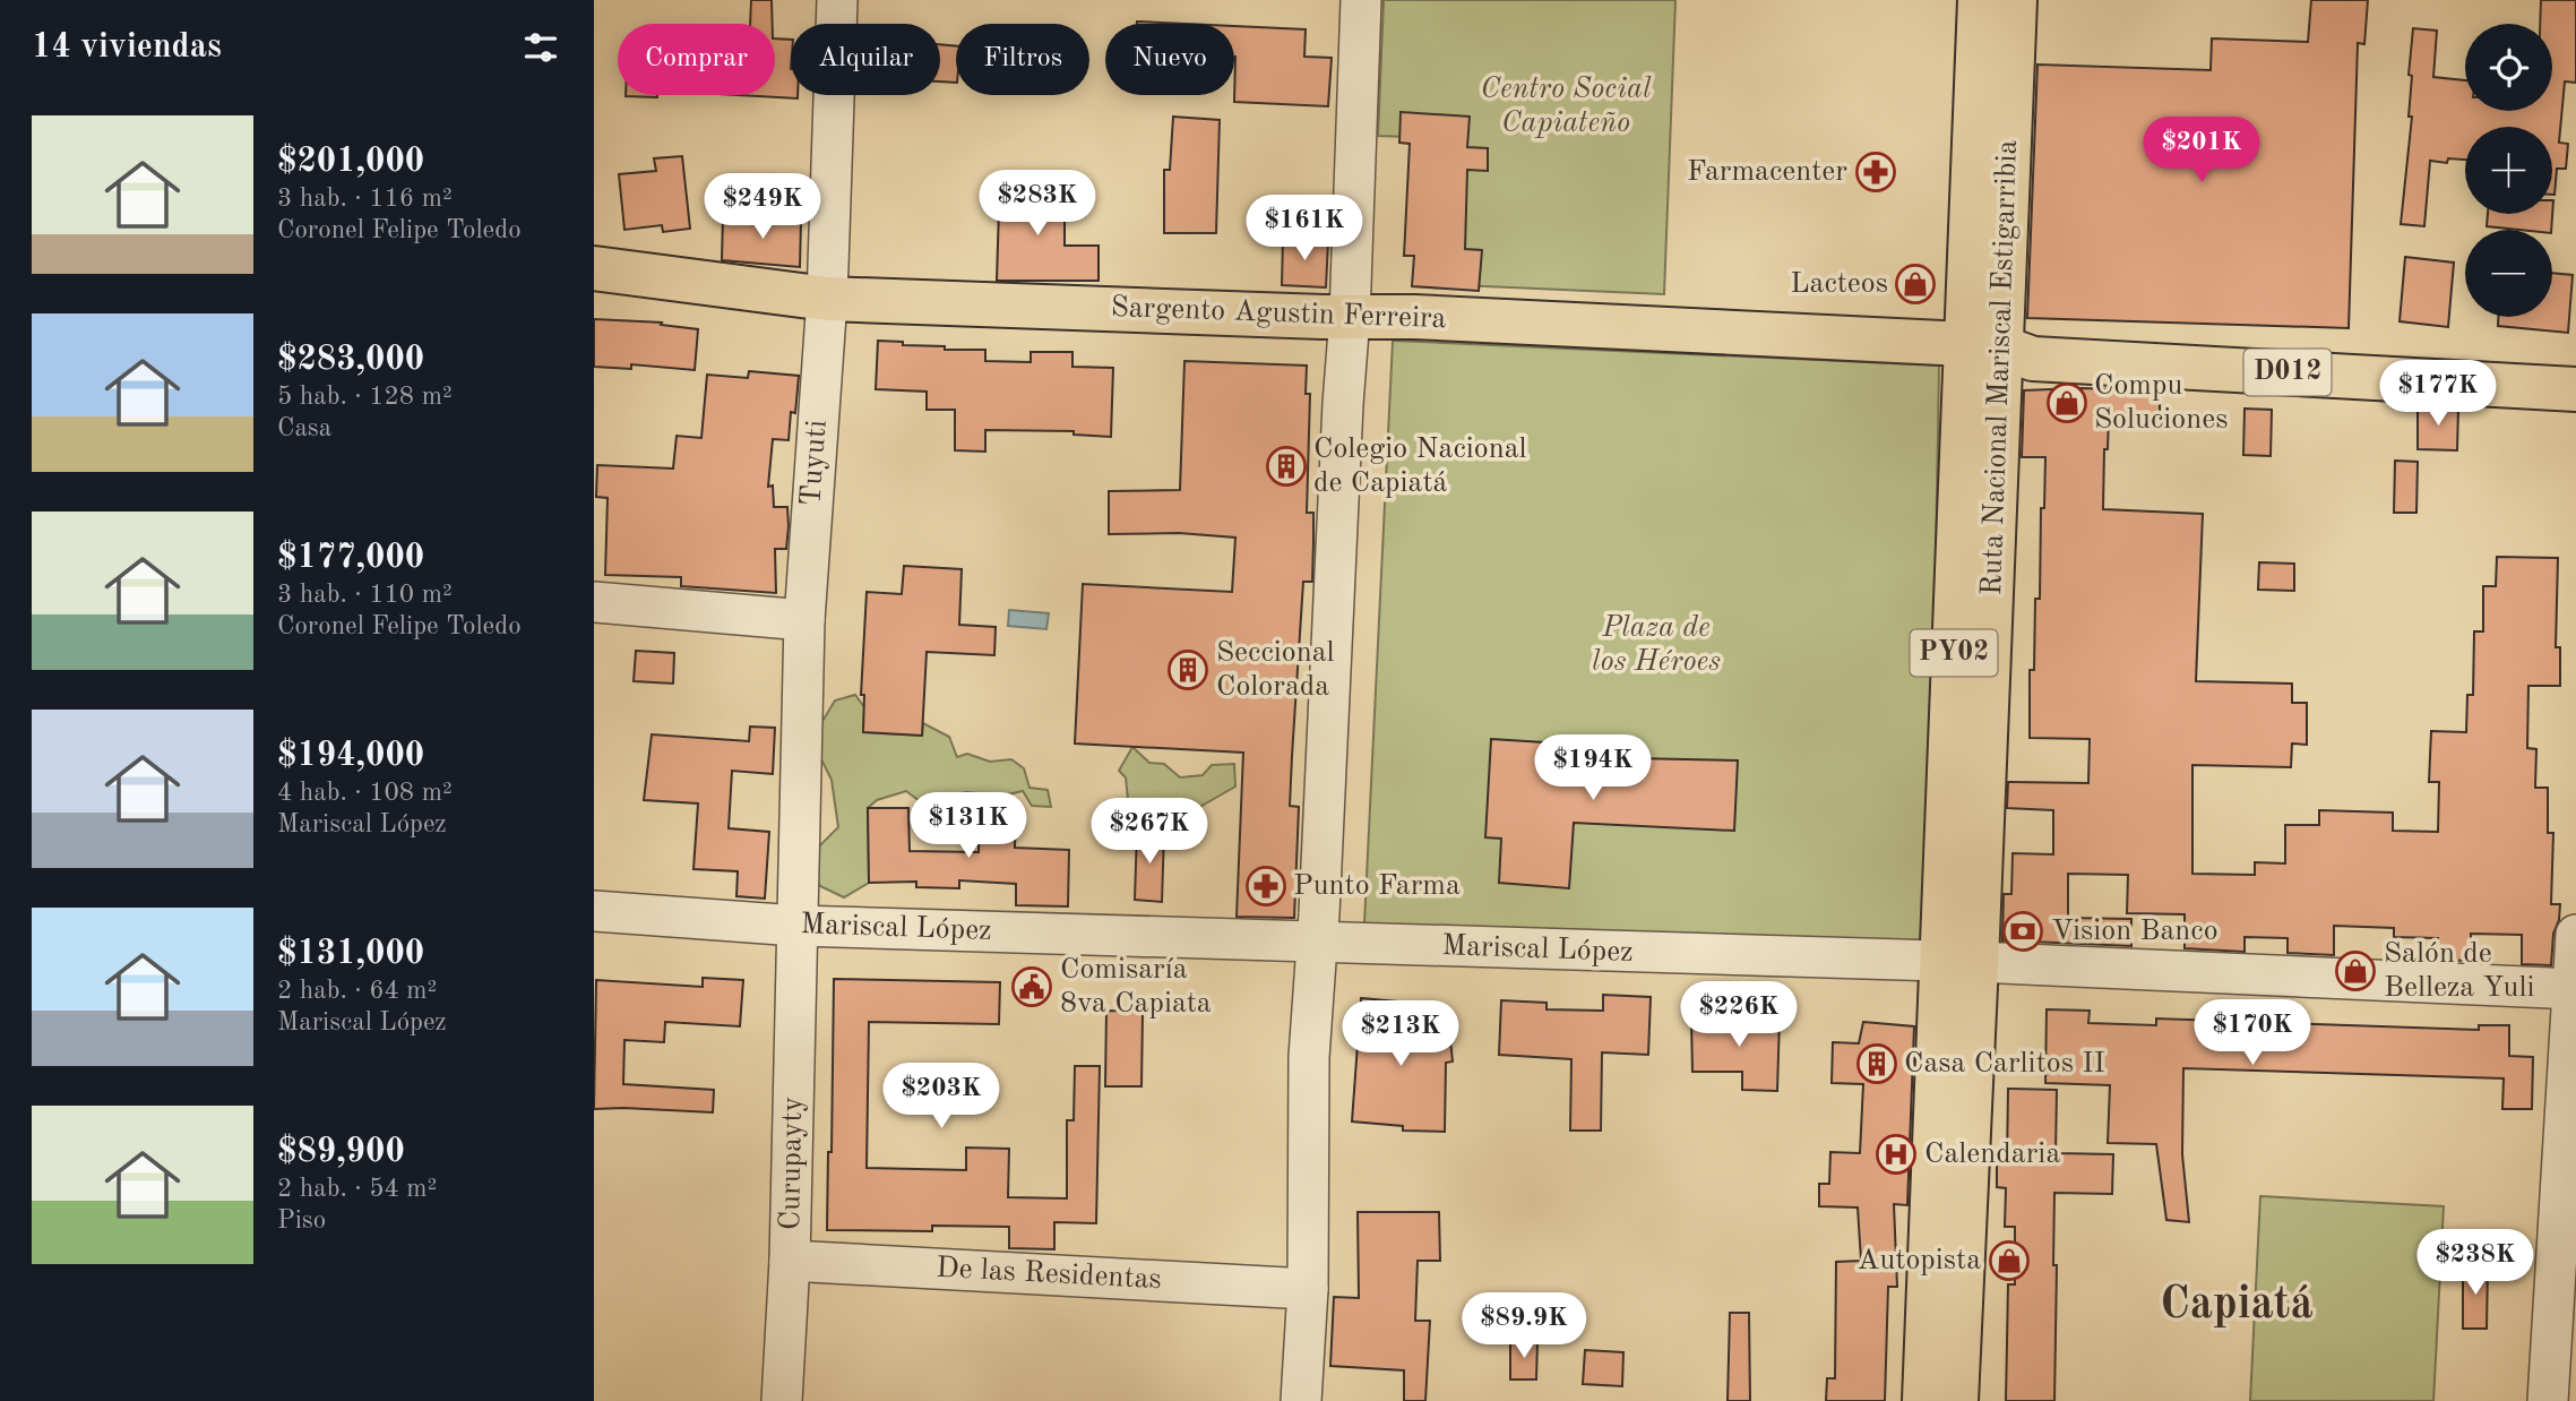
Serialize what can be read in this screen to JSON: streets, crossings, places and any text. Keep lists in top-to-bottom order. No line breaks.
{"streets":{"main road":["Sargento Agustin Ferreira","Ruta Nacional Mariscal Estigarribia","D012","PY02"],"street":["Tuyuti","Mariscal López","Curupayty","De las Residentas"]},"crossings":[["Sargento Agustin Ferreira","Ruta Nacional Mariscal Estigarribia"],["Sargento Agustin Ferreira","D012"],["Sargento Agustin Ferreira","Tuyuti"],["Ruta Nacional Mariscal Estigarribia","D012"],["Ruta Nacional Mariscal Estigarribia","Mariscal López"],["Tuyuti","Mariscal López"],["Tuyuti","Curupayty"],["Mariscal López","Curupayty"],["Curupayty","De las Residentas"]],"districts":["Capiatá"],"parks":["Centro Social Capiateño","Plaza de los Héroes"],"places":{"pharmacy":["Farmacenter","Punto Farma"],"shop":["Lacteos","Compu Soluciones","Salón de Belleza Yuli","Autopista"],"building":["Colegio Nacional de Capiatá","Seccional Colorada","Casa Carlitos II"],"bank":["Vision Banco"],"public building":["Comisaría 8va Capiata"],"hospital":["Calendaria"]},"page":{"heading":"14 viviendas","map_buttons":["+","−"],"chip":["Comprar","Alquilar","Filtros","Nuevo"],"list":[{"name":"$201,000","note":"3 hab. · 116 m² · Coronel Felipe Toledo"},{"name":"$283,000","note":"5 hab. · 128 m² · Casa"},{"name":"$177,000","note":"3 hab. · 110 m² · Coronel Felipe Toledo"},{"name":"$194,000","note":"4 hab. · 108 m² · Mariscal López"},{"name":"$131,000","note":"2 hab. · 64 m² · Mariscal López"},{"name":"$89,900","note":"2 hab. · 54 m² · Piso"}],"price":["$201K","$283K","$249K","$161K","$177K","$194K","$131K","$267K","$226K","$170K","$213K","$203K","$238K","$89.9K"]}}
